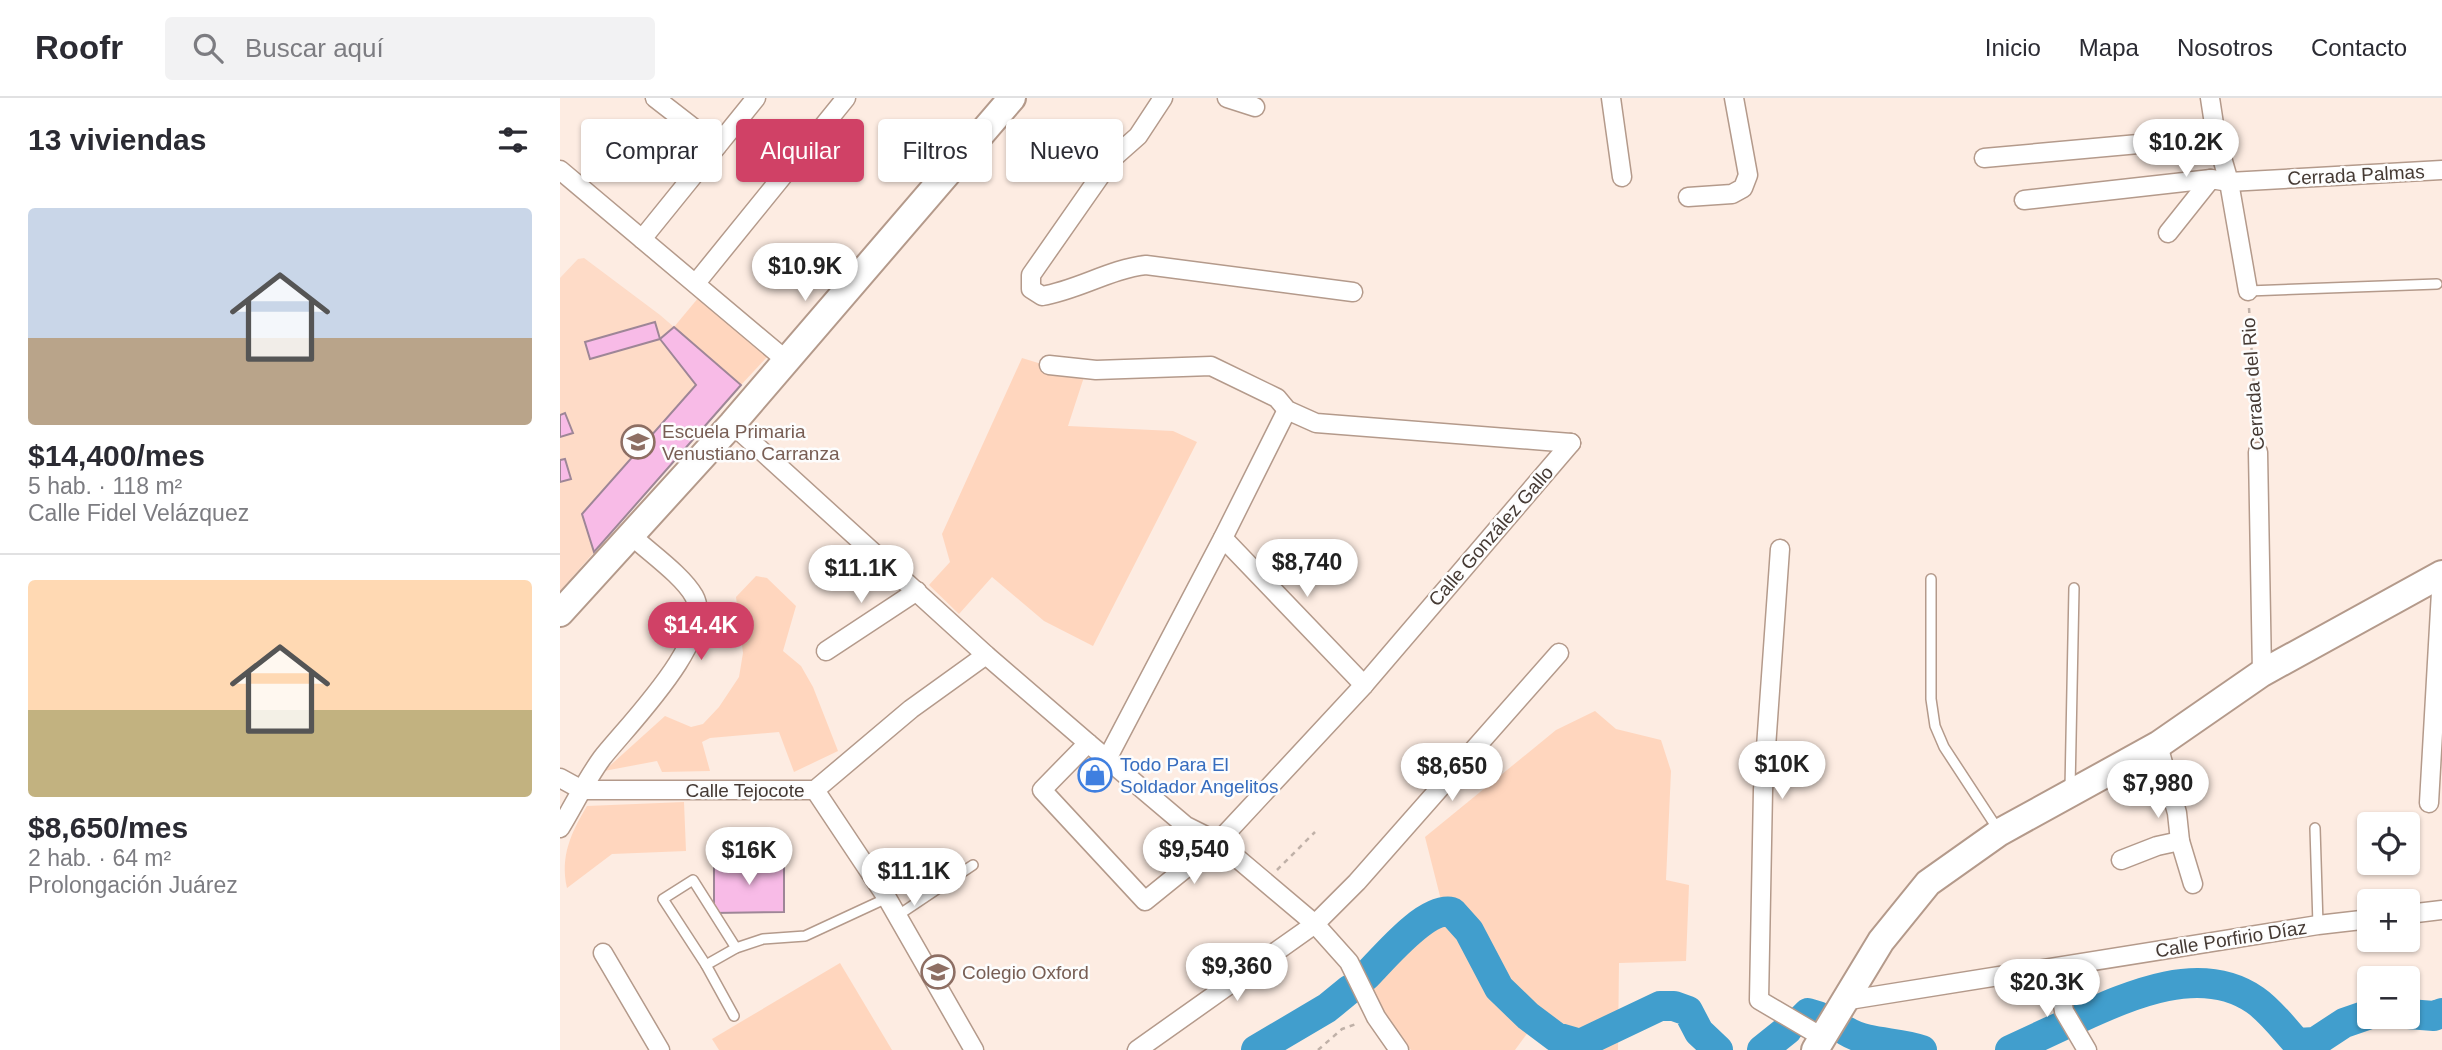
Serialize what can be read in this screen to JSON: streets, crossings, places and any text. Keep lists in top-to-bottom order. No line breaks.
{"streets":{"street":["Cerrada Palmas","Cerrada del Rio","Calle González Gallo","Calle Tejocote","Calle Porfirio Díaz"]},"crossings":[["Cerrada Palmas","Cerrada del Rio"]],"places":{"school or university":["Escuela Primaria Venustiano Carranza","Colegio Oxford"],"shop":["Todo Para El Soldador Angelitos"]},"page":{"header":"Roofr","search":"Buscar aquí","nav":["Inicio","Mapa","Nosotros","Contacto"],"heading":"13 viviendas","price":["$10.2K","$10.9K","$8,740","$11.1K","$14.4K","$10K","$8,650","$7,980","$9,540","$16K","$11.1K","$9,360","$20.3K"],"chip":["Comprar","Alquilar","Filtros","Nuevo"],"list":[{"name":"$14,400/mes","note":"5 hab. · 118 m² · Calle Fidel Velázquez"},{"name":"$8,650/mes","note":"2 hab. · 64 m² · Prolongación Juárez"}],"map_buttons":["+","−"]}}
